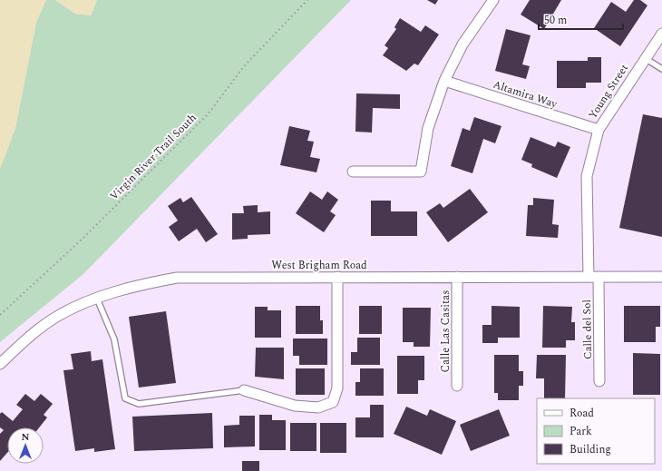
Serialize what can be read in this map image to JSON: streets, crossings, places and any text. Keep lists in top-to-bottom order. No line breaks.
{"streets":{"street":["Young Street","Altamira Way","West Brigham Road","Calle del Sol","Calle Las Casitas"],"path":["Virgin River Trail South"]},"crossings":[["Young Street","Altamira Way"],["Young Street","West Brigham Road"],["Young Street","Calle del Sol"],["West Brigham Road","Calle del Sol"],["West Brigham Road","Calle Las Casitas"]],"legend":["Road","Park","Building"],"scale_bar":"50 m","north":"top"}
